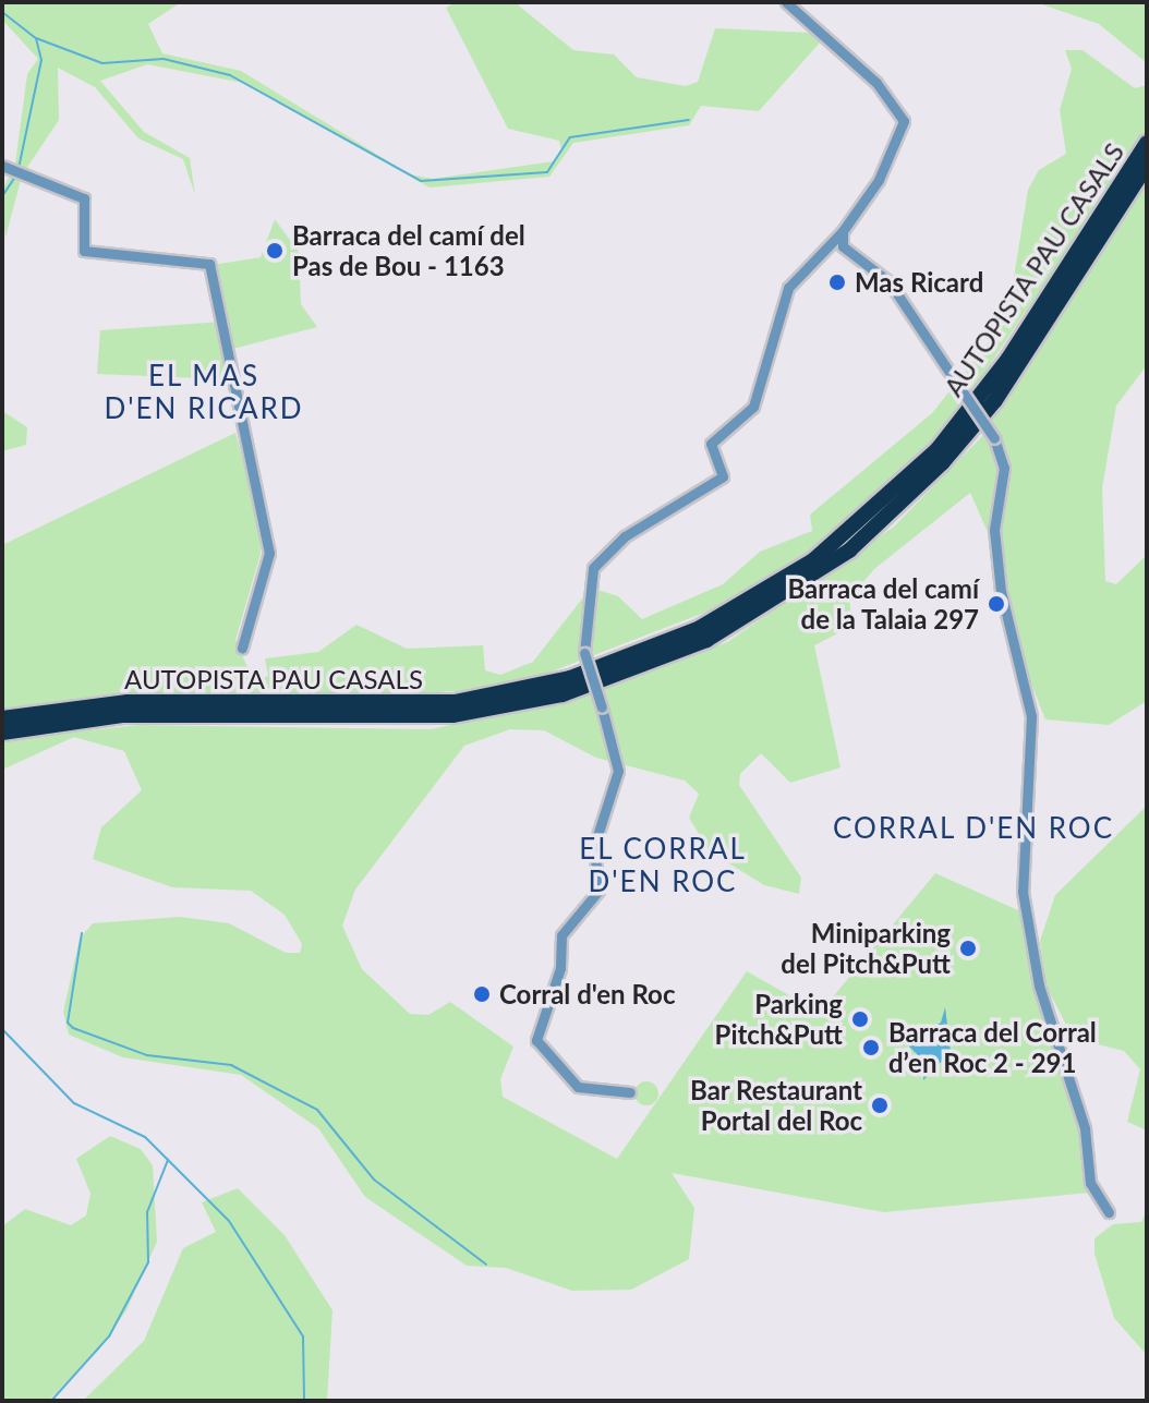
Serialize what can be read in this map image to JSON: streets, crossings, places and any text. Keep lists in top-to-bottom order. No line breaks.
{"streets":{"highway":["AUTOPISTA PAU CASALS"]},"districts":["EL MAS D'EN RICARD","CORRAL D'EN ROC","EL CORRAL D'EN ROC"],"places":["Barraca del camí del Pas de Bou - 1163","Mas Ricard","Barraca del camí de la Talaia 297","Miniparking del Pitch&Putt","Corral d'en Roc","Parking Pitch&Putt","Barraca del Corral d’en Roc 2 - 291","Bar Restaurant Portal del Roc"]}
